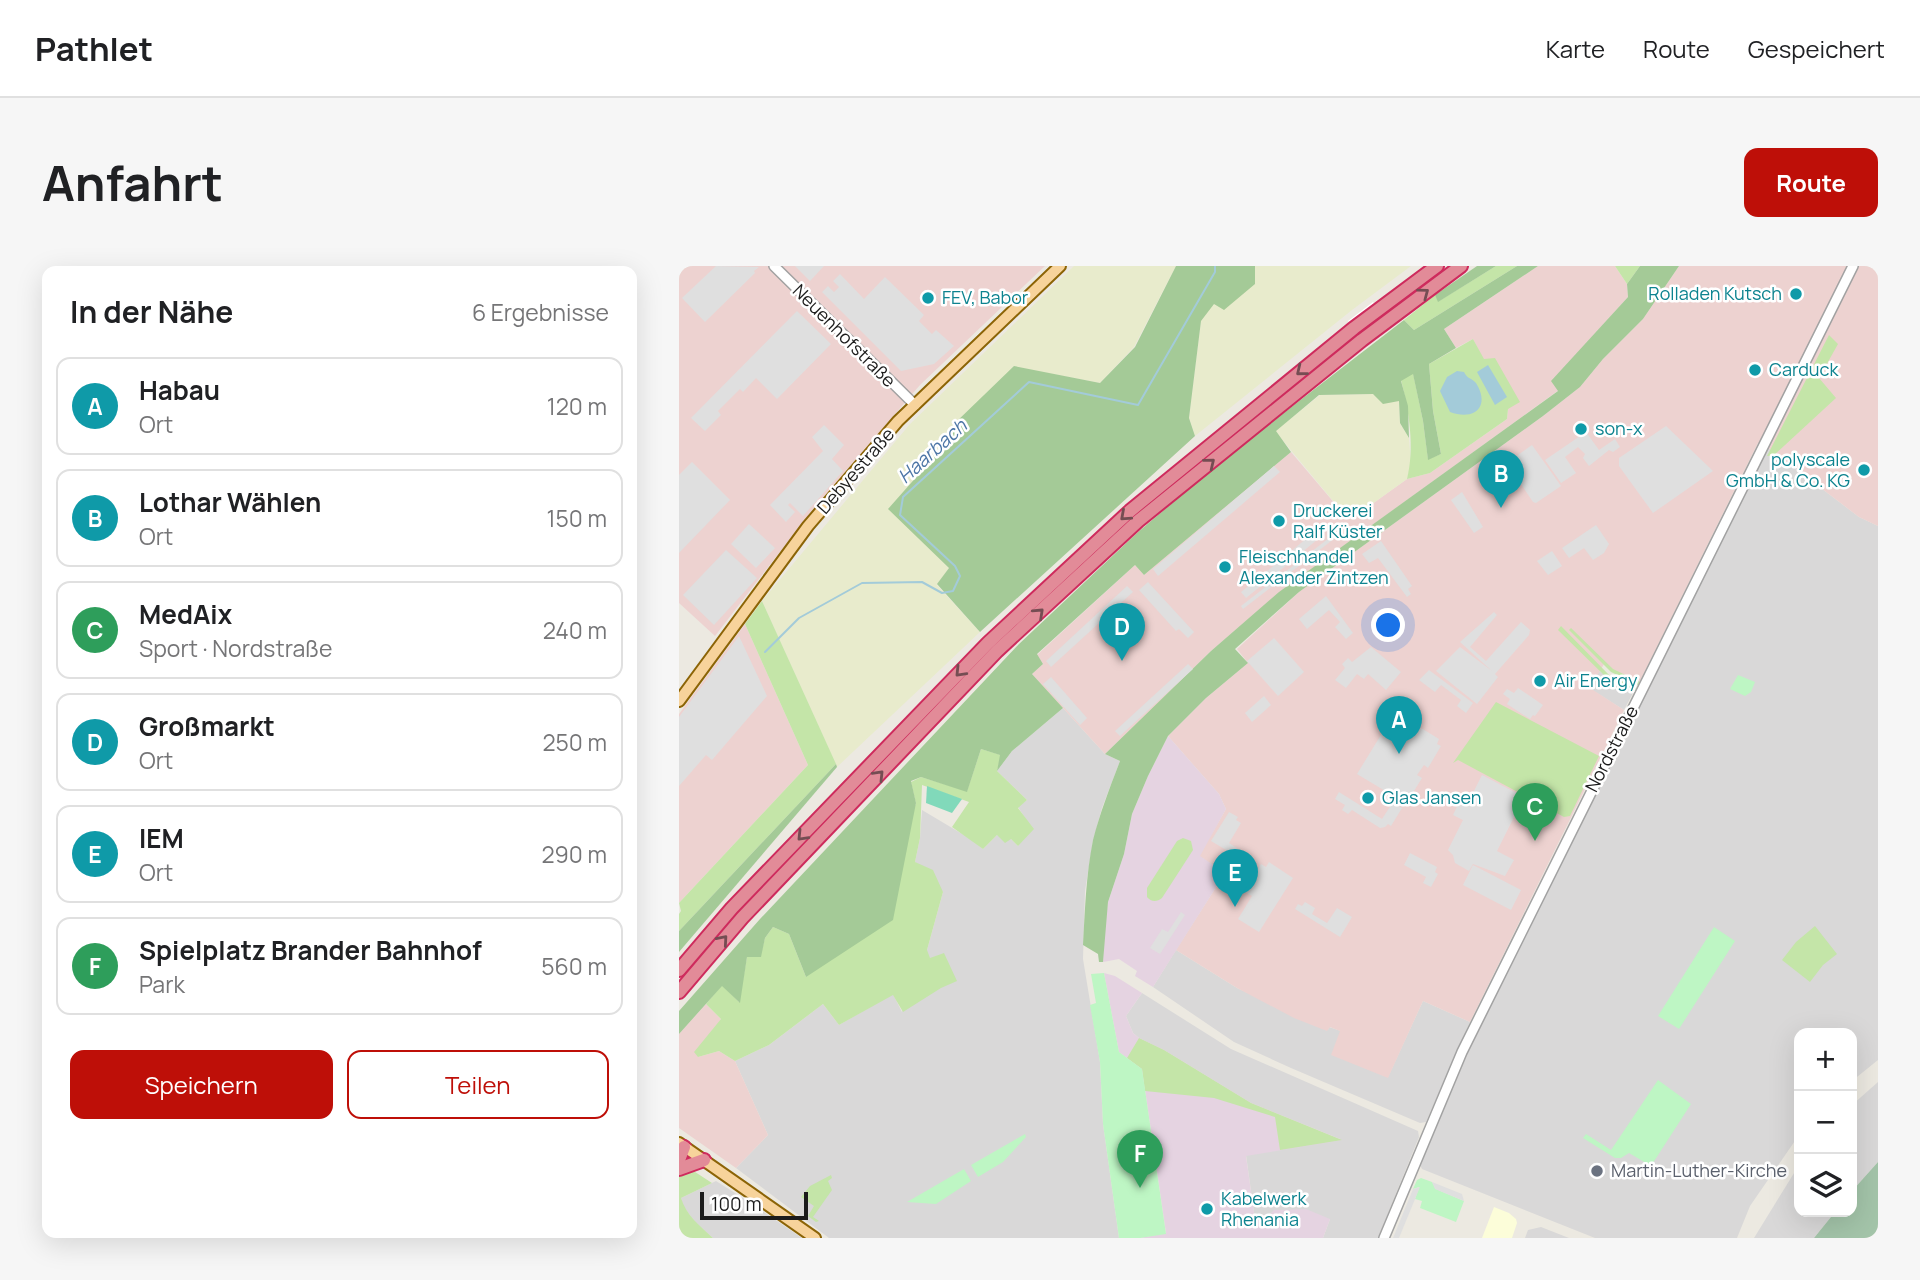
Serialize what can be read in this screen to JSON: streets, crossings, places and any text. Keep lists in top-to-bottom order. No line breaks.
{"streets":{"main road":["Debyestraße"],"street":["Neuenhofstraße","Nordstraße"]},"crossings":[["Neuenhofstraße","Debyestraße"]],"water":["Haarbach"],"places":["Rolladen Kutsch","FEV, Babor","Carduck","son-x","polyscale GmbH & Co. KG","Druckerei Ralf Küster","Fleischhandel Alexander Zintzen","Air Energy","Glas Jansen","Martin-Luther-Kirche","Kabelwerk Rhenania"],"scale_bar":"100 m","page":{"header":"Pathlet","nav":["Karte","Route","Gespeichert"],"buttons":["Route",["Speichern","Teilen"]],"title":"Anfahrt","heading":["In der Nähe","6 Ergebnisse"],"list":[{"mark":"A","name":"Habau","note":"Ort","value":"120 m"},{"mark":"B","name":"Lothar Wählen","note":"Ort","value":"150 m"},{"mark":"C","name":"MedAix","note":"Sport · Nordstraße","value":"240 m"},{"mark":"D","name":"Großmarkt","note":"Ort","value":"250 m"},{"mark":"E","name":"IEM","note":"Ort","value":"290 m"},{"mark":"F","name":"Spielplatz Brander Bahnhof","note":"Park","value":"560 m"}],"pins":["B","D","A","C","E","F"],"map_buttons":["+","−"],"scale":"100 m"}}
